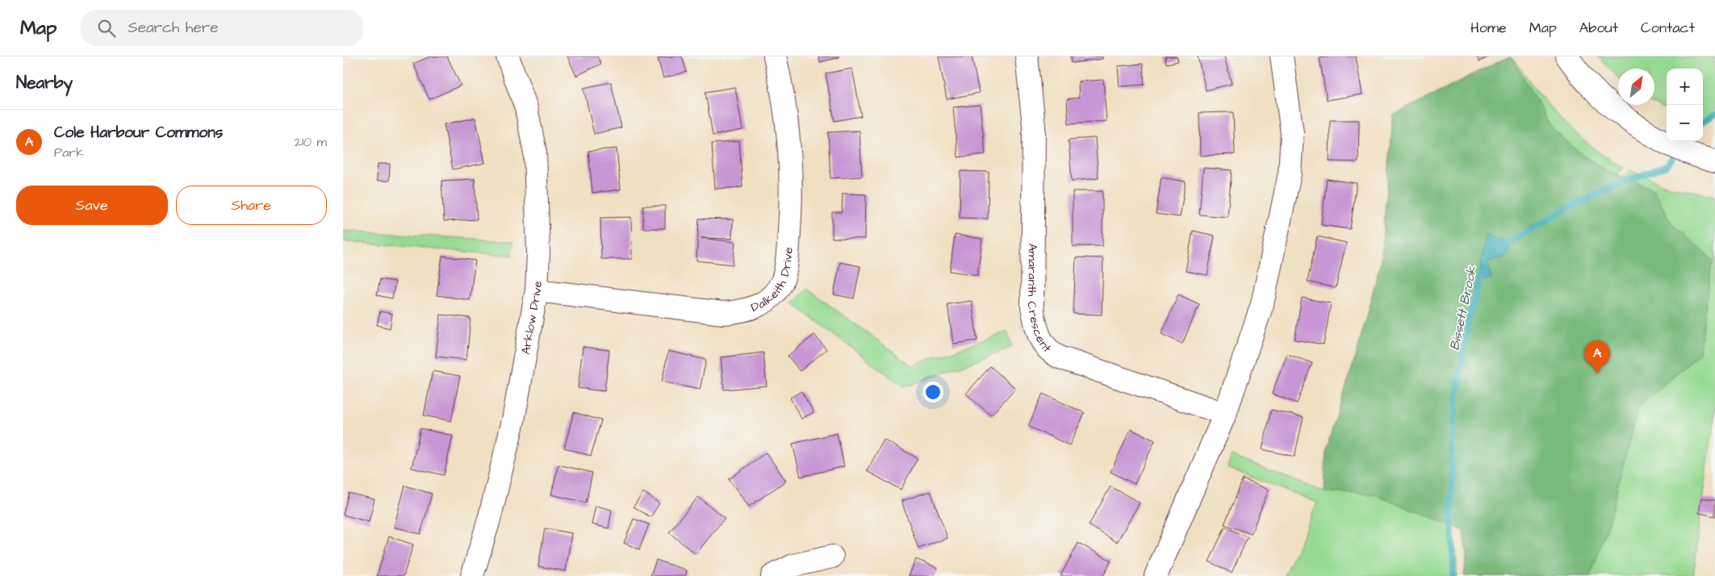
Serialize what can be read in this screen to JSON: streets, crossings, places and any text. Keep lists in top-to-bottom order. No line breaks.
{"streets":{"street":["Dalkeith Drive","Amaranth Crescent","Arklow Drive"]},"crossings":[["Dalkeith Drive","Arklow Drive"]],"water":["Bissett Brook"],"north":"top right","page":{"header":"Map","search":"Search here","nav":["Home","Map","About","Contact"],"heading":"Nearby","map_buttons":["+","−"],"list":[{"mark":"A","name":"Cole Harbour Commons","note":"Park","value":"210 m"}],"buttons":["Save","Share"],"pins":"A"}}
